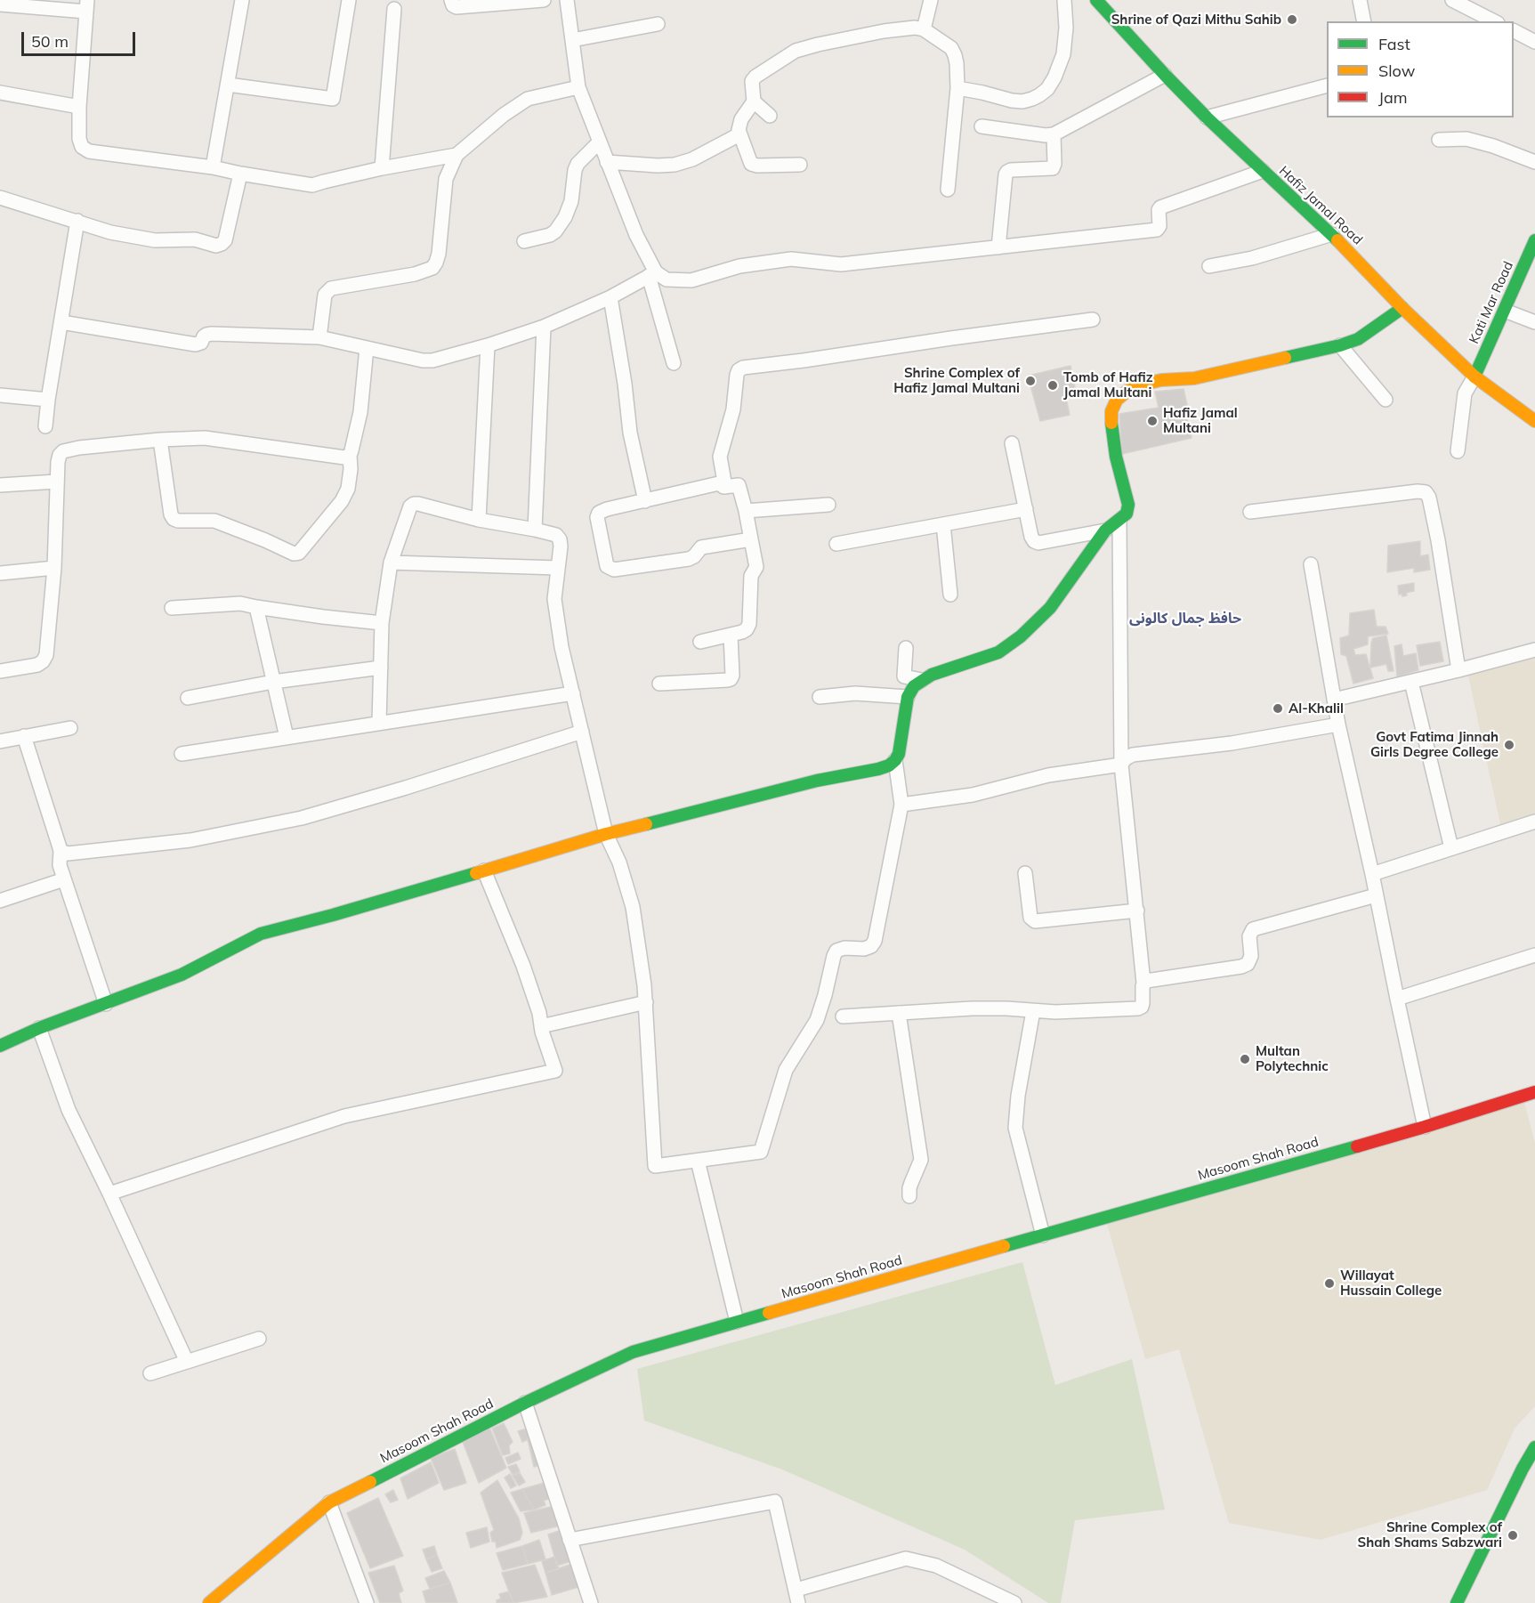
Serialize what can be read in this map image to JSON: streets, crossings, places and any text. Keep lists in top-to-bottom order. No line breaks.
{"streets":{"main road":["Hafiz Jamal Road","Kati Mar Road","Masoom Shah Road"]},"crossings":[["Hafiz Jamal Road","Kati Mar Road"]],"districts":["حافظ جمال کالونی"],"places":["Shrine of Qazi Mithu Sahib","Shrine Complex of Hafiz Jamal Multani","Tomb of Hafiz Jamal Multani","Hafiz Jamal Multani","Al-Khalil","Govt Fatima Jinnah Girls Degree College","Multan Polytechnic","Willayat Hussain College","Shrine Complex of Shah Shams Sabzwari"],"legend":["Fast","Slow","Jam"],"scale_bar":"50 m"}
